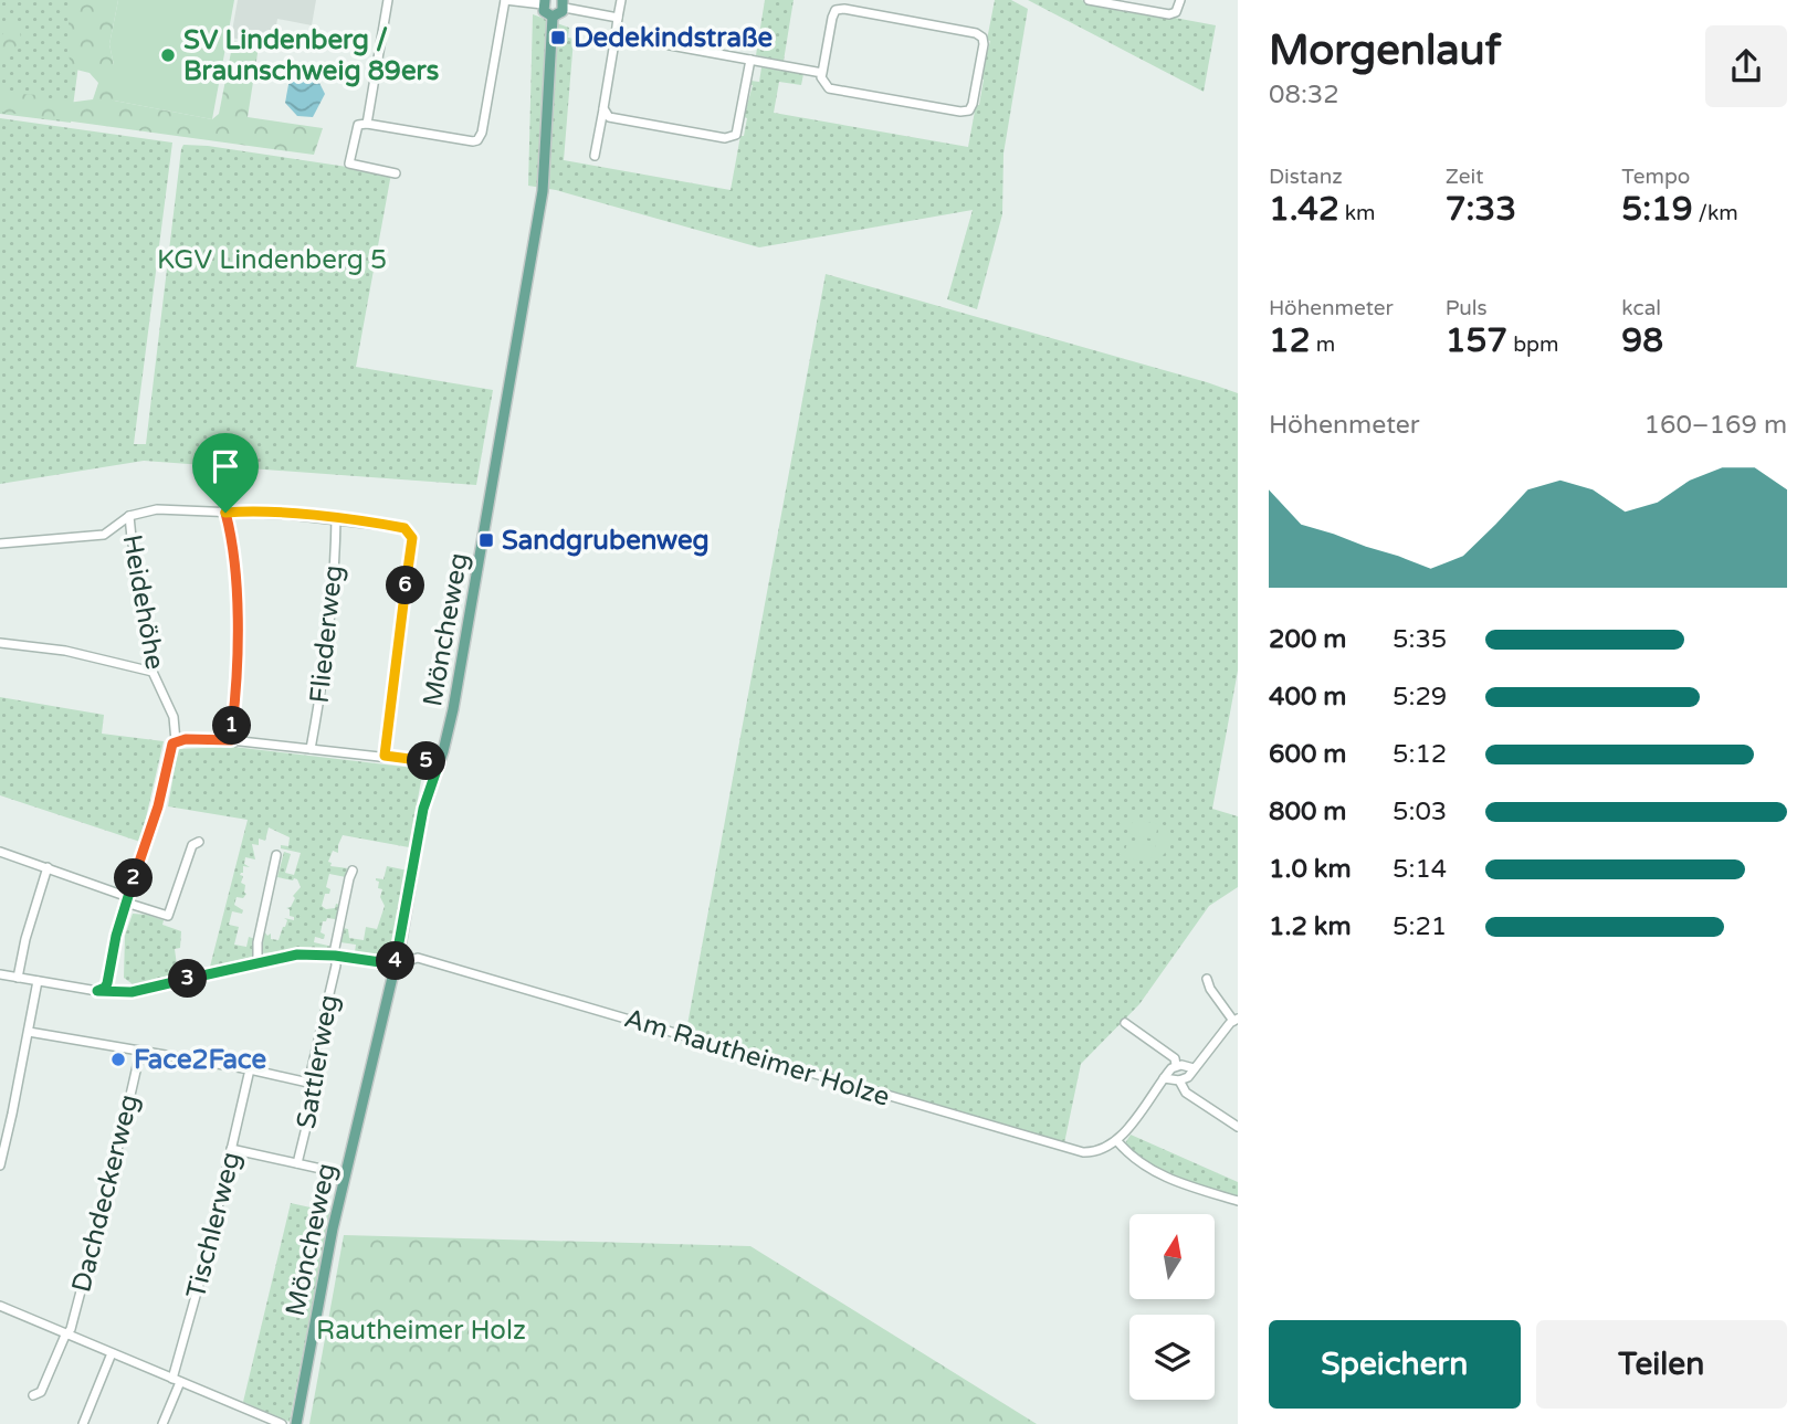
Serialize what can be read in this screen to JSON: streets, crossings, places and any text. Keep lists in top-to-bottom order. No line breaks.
{"streets":{"main road":["Möncheweg"],"street":["Heidehöhe","Fliederweg","Am Rautheimer Holze","Sattlerweg","Dachdeckerweg","Tischlerweg"]},"crossings":[["Möncheweg","Am Rautheimer Holze"],["Am Rautheimer Holze","Sattlerweg"]],"parks":["KGV Lindenberg 5","Rautheimer Holz"],"places":{"transit":["Dedekindstraße","Sandgrubenweg"],"other":["SV Lindenberg / Braunschweig 89ers","Face2Face"]},"north":"top","page":{"heading":["Morgenlauf","08:32"],"stats":[["Distanz","1.42 km"],["Zeit","7:33"],["Tempo","5:19 /km"],["Höhenmeter","12 m"],["Puls","157 bpm"],["kcal","98"]],"chart":["Höhenmeter","160–169 m"],"pins":["6","1","5","2","4","3"],"list":[{"name":"200 m","note":"5:35"},{"name":"400 m","note":"5:29"},{"name":"600 m","note":"5:12"},{"name":"800 m","note":"5:03"},{"name":"1.0 km","note":"5:14"},{"name":"1.2 km","note":"5:21"}],"buttons":["Speichern","Teilen"]}}
